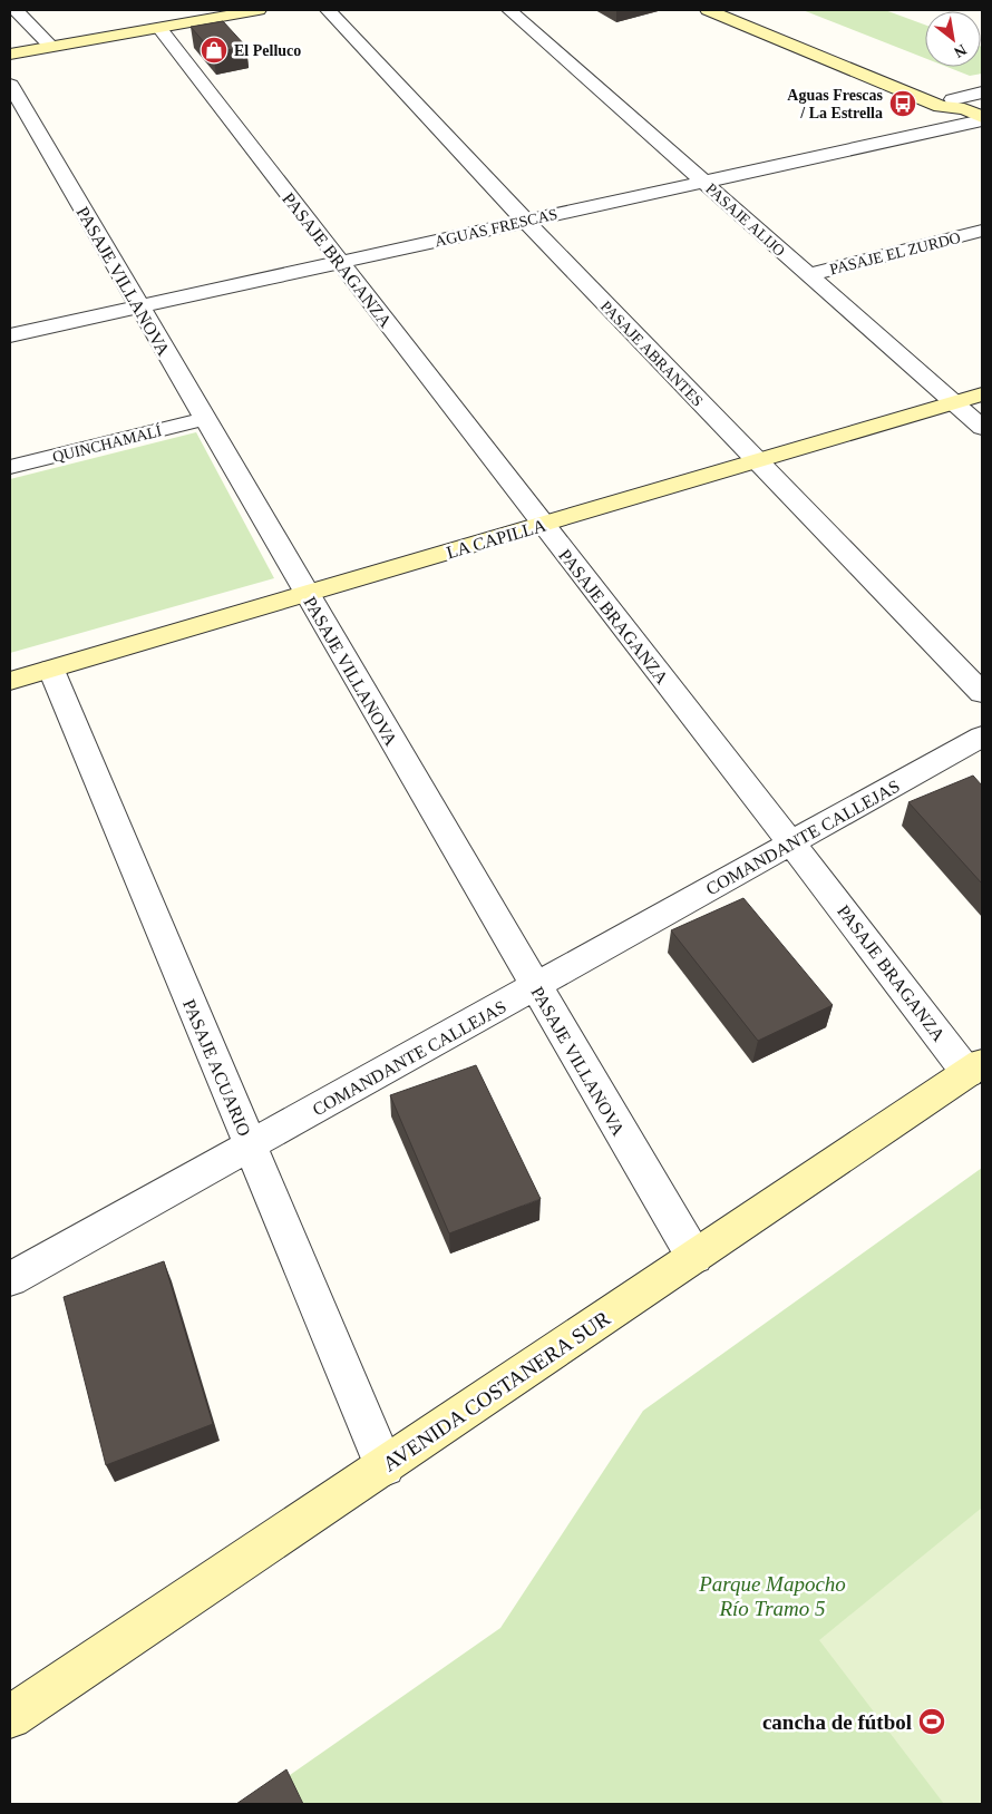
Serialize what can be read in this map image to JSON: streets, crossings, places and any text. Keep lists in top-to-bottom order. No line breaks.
{"streets":{"main road":["LA CAPILLA","AVENIDA COSTANERA SUR"],"street":["PASAJE ALIJO","AGUAS FRESCAS","PASAJE EL ZURDO","PASAJE BRAGANZA","PASAJE VILLANOVA","PASAJE ABRANTES","QUINCHAMALÍ","COMANDANTE CALLEJAS","PASAJE ACUARIO"]},"crossings":[["PASAJE ALIJO","AGUAS FRESCAS"],["PASAJE ALIJO","PASAJE EL ZURDO"],["PASAJE ALIJO","LA CAPILLA"],["AGUAS FRESCAS","PASAJE BRAGANZA"],["AGUAS FRESCAS","PASAJE VILLANOVA"],["AGUAS FRESCAS","PASAJE ABRANTES"],["PASAJE BRAGANZA","LA CAPILLA"],["PASAJE BRAGANZA","COMANDANTE CALLEJAS"],["PASAJE BRAGANZA","AVENIDA COSTANERA SUR"],["PASAJE VILLANOVA","QUINCHAMALÍ"],["PASAJE VILLANOVA","LA CAPILLA"],["PASAJE VILLANOVA","COMANDANTE CALLEJAS"],["PASAJE VILLANOVA","AVENIDA COSTANERA SUR"],["PASAJE ABRANTES","LA CAPILLA"],["LA CAPILLA","PASAJE ACUARIO"],["COMANDANTE CALLEJAS","PASAJE ACUARIO"],["PASAJE ACUARIO","AVENIDA COSTANERA SUR"]],"parks":["Parque Mapocho Río Tramo 5"],"places":{"shop":["El Pelluco"],"bus stop":["Aguas Frescas / La Estrella"],"sports":["cancha de fútbol"]},"north":"bottom right"}
